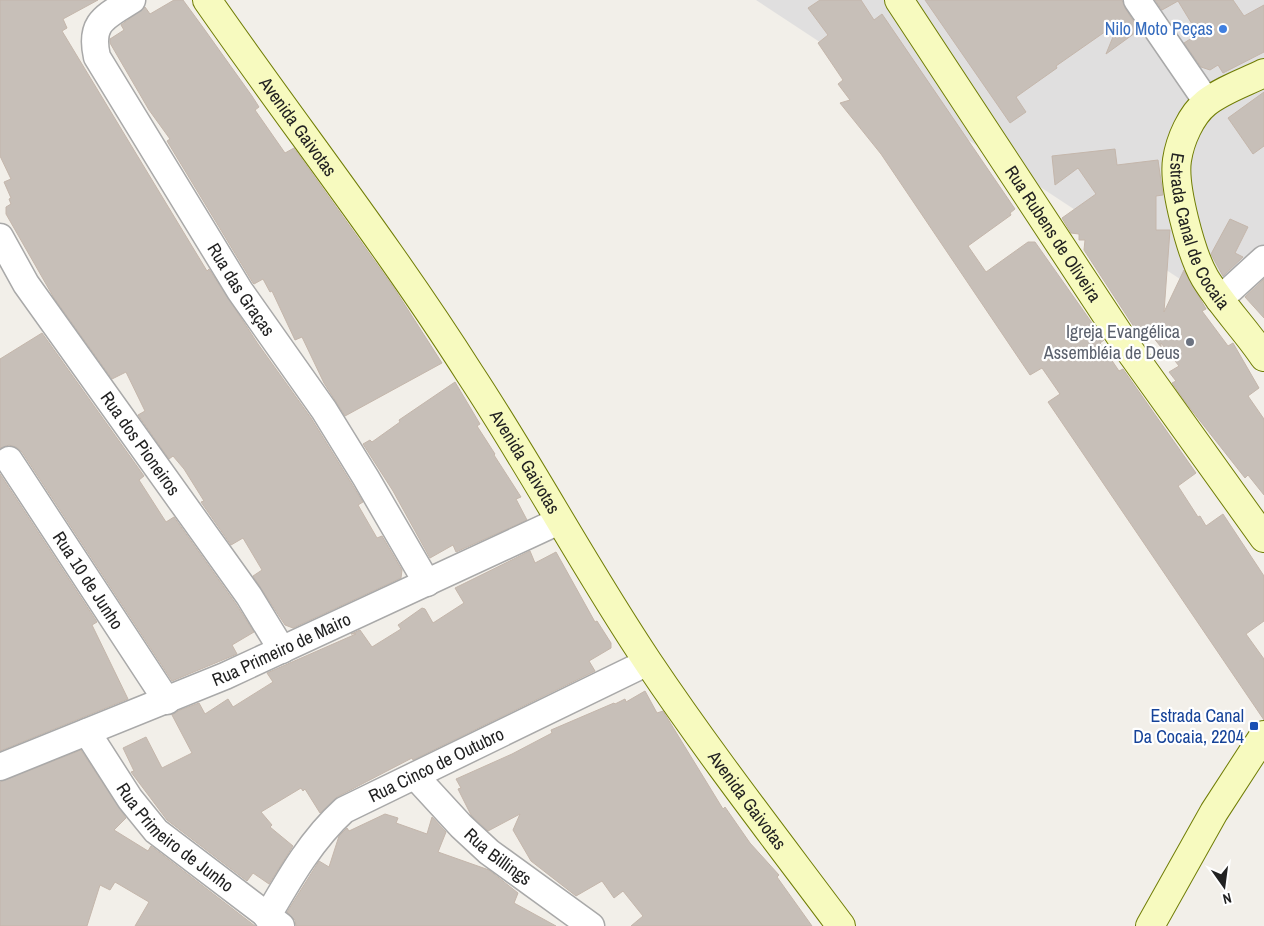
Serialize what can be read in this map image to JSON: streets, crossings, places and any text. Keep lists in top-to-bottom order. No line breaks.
{"streets":{"street":["Avenida Gaivotas","Estrada Canal de Cocaia","Rua Rubens de Oliveira","Rua das Graças","Rua dos Pioneiros","Rua 10 de Junho","Rua Primeiro de Mairo","Rua Cinco de Outubro","Rua Primeiro de Junho","Rua Billings"]},"crossings":[["Avenida Gaivotas","Rua Primeiro de Mairo"],["Avenida Gaivotas","Rua Cinco de Outubro"],["Rua das Graças","Rua Primeiro de Mairo"],["Rua dos Pioneiros","Rua Primeiro de Mairo"],["Rua 10 de Junho","Rua Primeiro de Mairo"],["Rua Primeiro de Mairo","Rua Primeiro de Junho"],["Rua Cinco de Outubro","Rua Primeiro de Junho"],["Rua Cinco de Outubro","Rua Billings"]],"places":{"other":["Nilo Moto Peças","Igreja Evangélica Assembléia de Deus"],"transit":["Estrada Canal Da Cocaia, 2204"]},"north":"bottom"}
